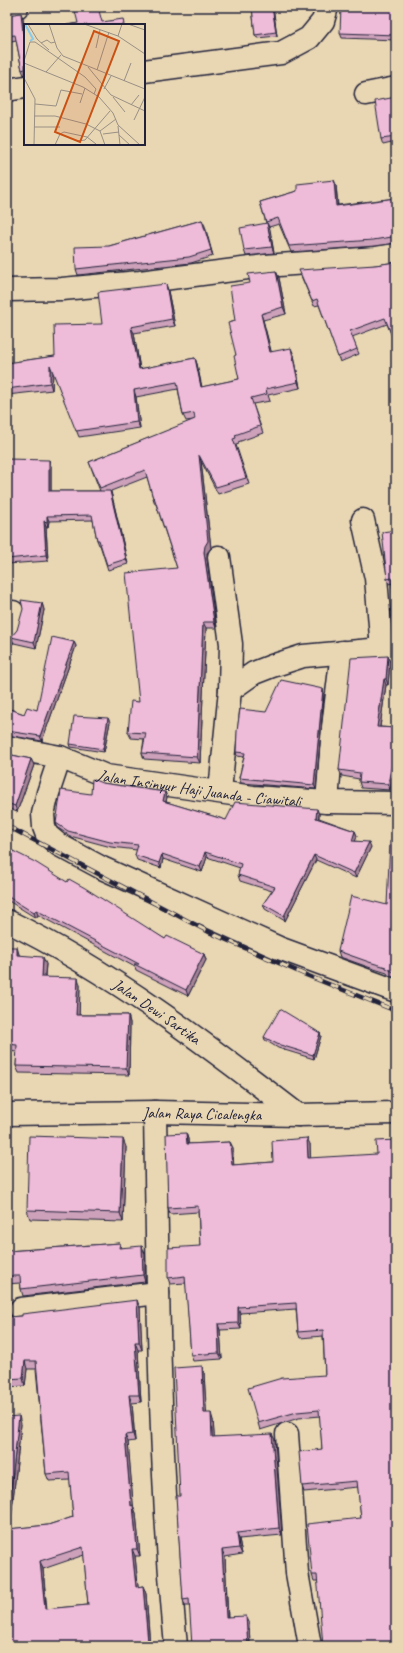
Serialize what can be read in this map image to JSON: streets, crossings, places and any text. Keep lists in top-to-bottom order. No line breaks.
{"streets":{"street":["Jalan Insinyur Haji Juanda - Ciawitali","Jalan Dewi Sartika","Jalan Raya Cicalengka"]},"crossings":[["Jalan Dewi Sartika","Jalan Raya Cicalengka"]]}
